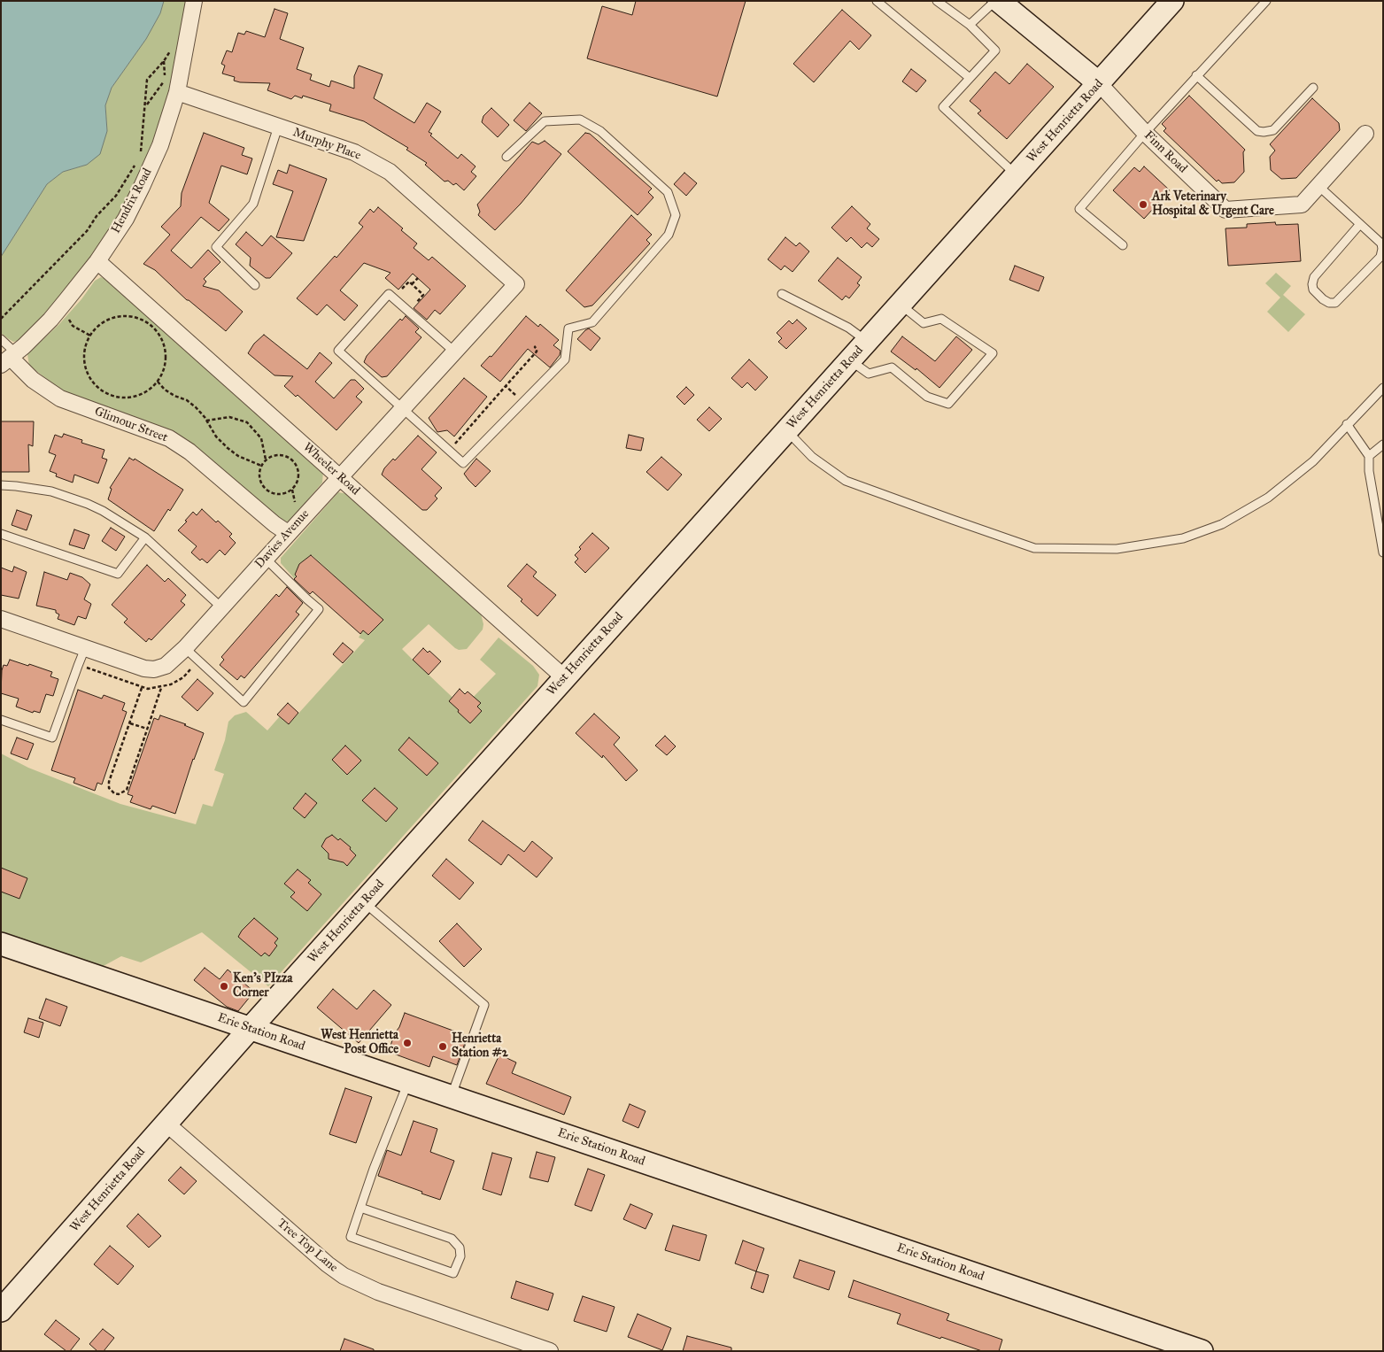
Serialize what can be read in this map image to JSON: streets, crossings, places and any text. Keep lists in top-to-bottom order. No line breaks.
{"streets":{"main road":["West Henrietta Road","Erie Station Road"],"street":["Murphy Place","Finn Road","Hendrix Road","Glimour Street","Wheeler Road","Davies Avenue","Tree Top Lane"]},"crossings":[["West Henrietta Road","Finn Road"],["West Henrietta Road","Wheeler Road"],["West Henrietta Road","Erie Station Road"],["West Henrietta Road","Tree Top Lane"],["Murphy Place","Hendrix Road"],["Murphy Place","Davies Avenue"],["Hendrix Road","Glimour Street"],["Hendrix Road","Wheeler Road"],["Glimour Street","Davies Avenue"],["Wheeler Road","Davies Avenue"]],"places":["Ark Veterinary Hospital & Urgent Care","Ken's PIzza Corner","West Henrietta Post Office","Henrietta Station #2"]}
